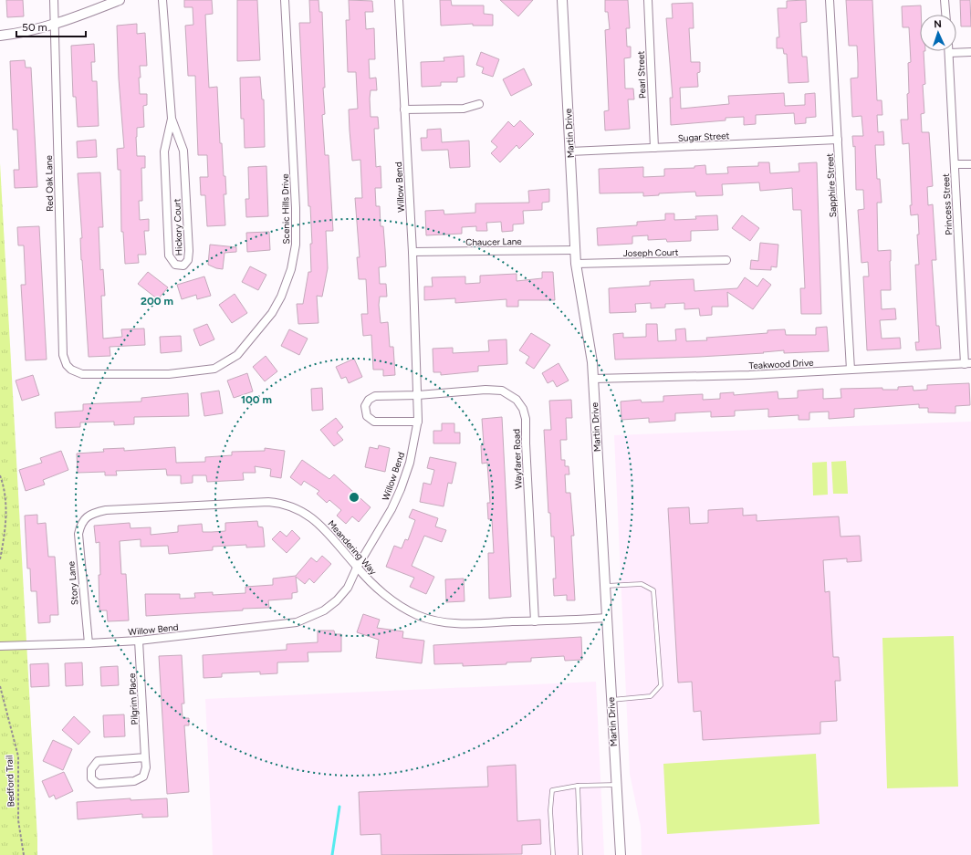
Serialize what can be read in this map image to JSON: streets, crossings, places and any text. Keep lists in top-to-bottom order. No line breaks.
{"streets":{"street":["Pearl Street","Martin Drive","Sugar Street","Red Oak Lane","Sapphire Street","Willow Bend","Princess Street","Scenic Hills Drive","Hickory Court","Chaucer Lane","Joseph Court","Teakwood Drive","Wayfarer Road","Meandering Way","Story Lane","Pilgrim Place"],"path":["Bedford Trail"]},"crossings":[["Pearl Street","Sugar Street"],["Martin Drive","Sugar Street"],["Martin Drive","Chaucer Lane"],["Martin Drive","Joseph Court"],["Martin Drive","Teakwood Drive"],["Martin Drive","Meandering Way"],["Sugar Street","Sapphire Street"],["Red Oak Lane","Scenic Hills Drive"],["Sapphire Street","Teakwood Drive"],["Willow Bend","Chaucer Lane"],["Willow Bend","Wayfarer Road"],["Willow Bend","Meandering Way"],["Willow Bend","Story Lane"],["Willow Bend","Pilgrim Place"],["Princess Street","Teakwood Drive"],["Wayfarer Road","Meandering Way"],["Meandering Way","Story Lane"]],"scale_bar":"50 m","north":"top","rings":["200 m","100 m"]}
